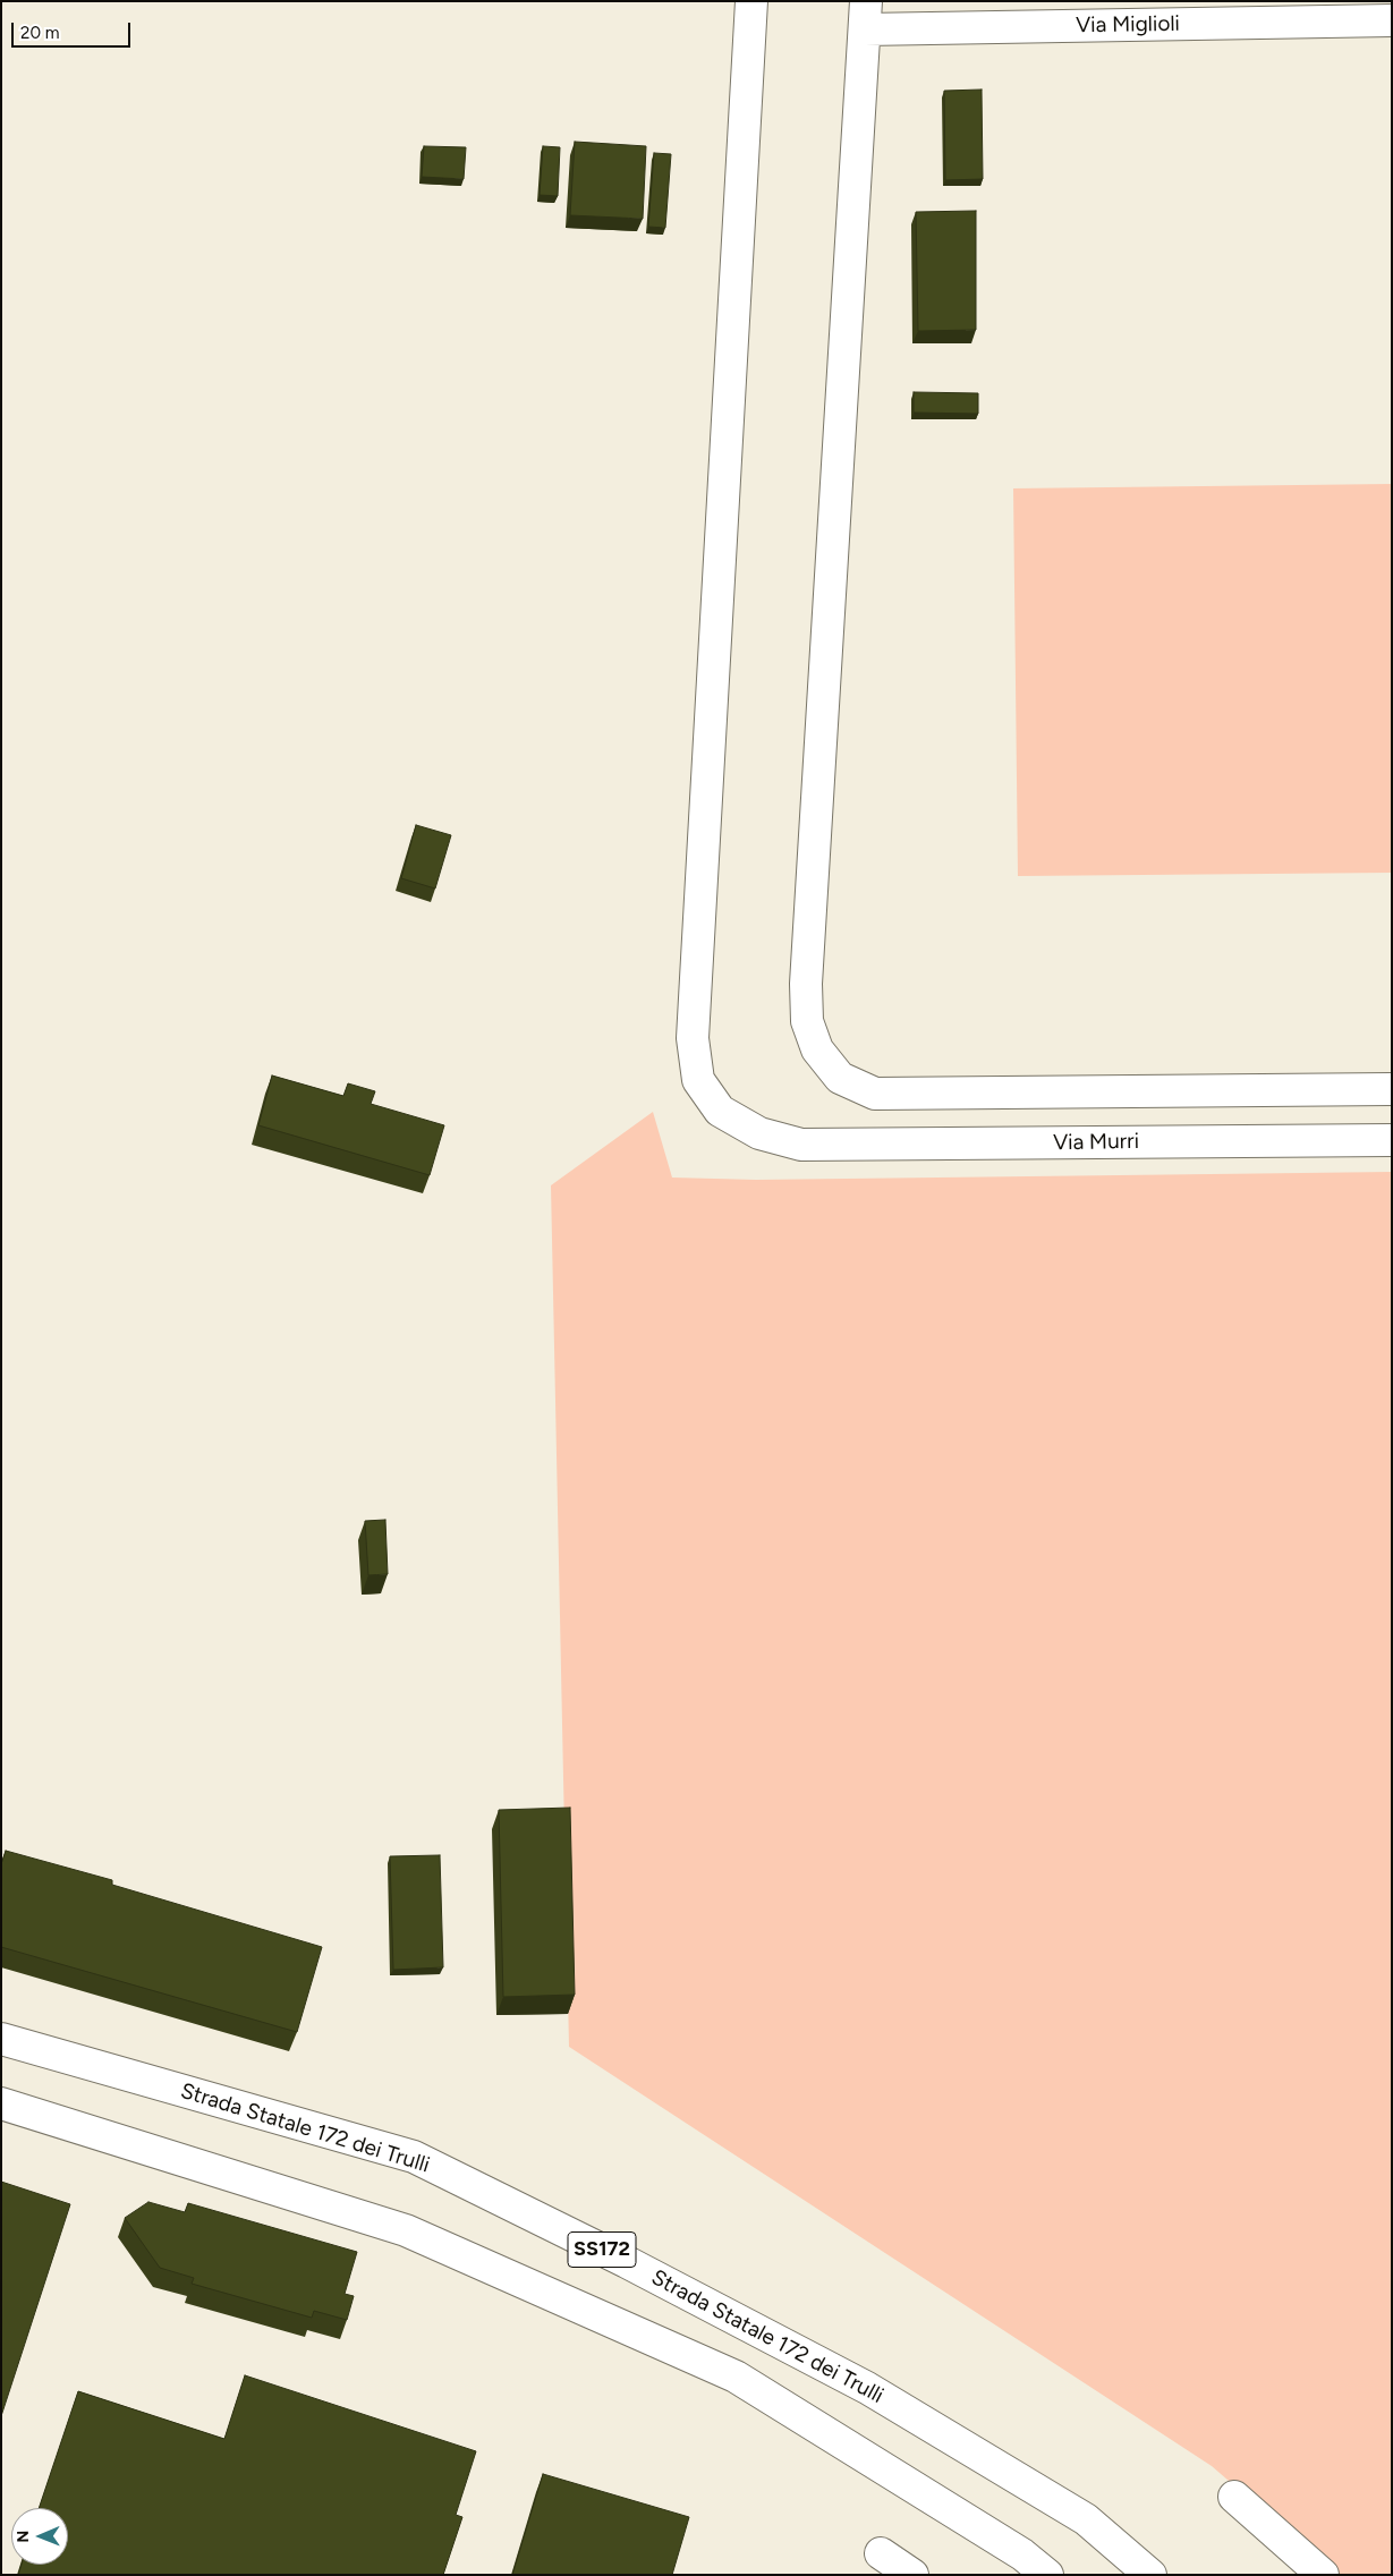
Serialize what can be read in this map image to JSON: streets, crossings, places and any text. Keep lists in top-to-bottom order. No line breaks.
{"streets":{"main road":["Via Miglioli","Via Murri","Strada Statale 172 dei Trulli","SS172"]},"scale_bar":"20 m","north":"left"}
